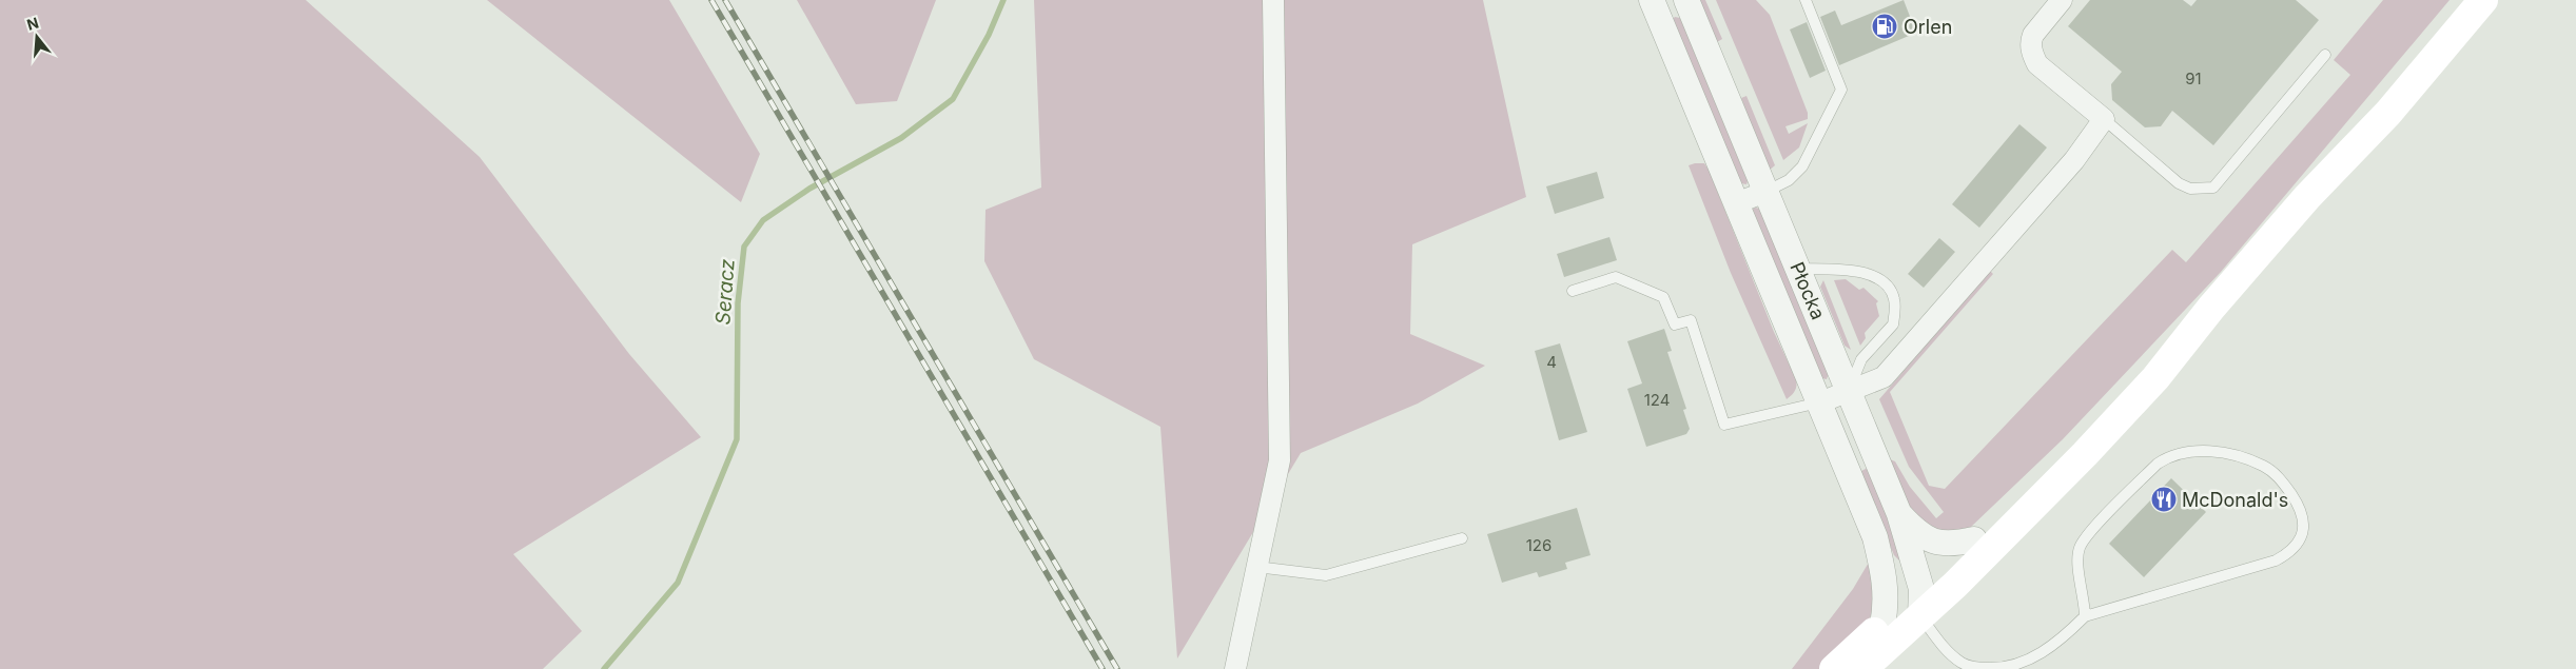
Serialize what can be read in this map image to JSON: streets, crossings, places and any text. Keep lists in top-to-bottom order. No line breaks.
{"streets":{"street":["Płocka"]},"water":["Seracz"],"places":{"fuel station":["Orlen"],"restaurant":["McDonald's"]},"house_numbers":["91","4","124","126"],"north":"top"}
